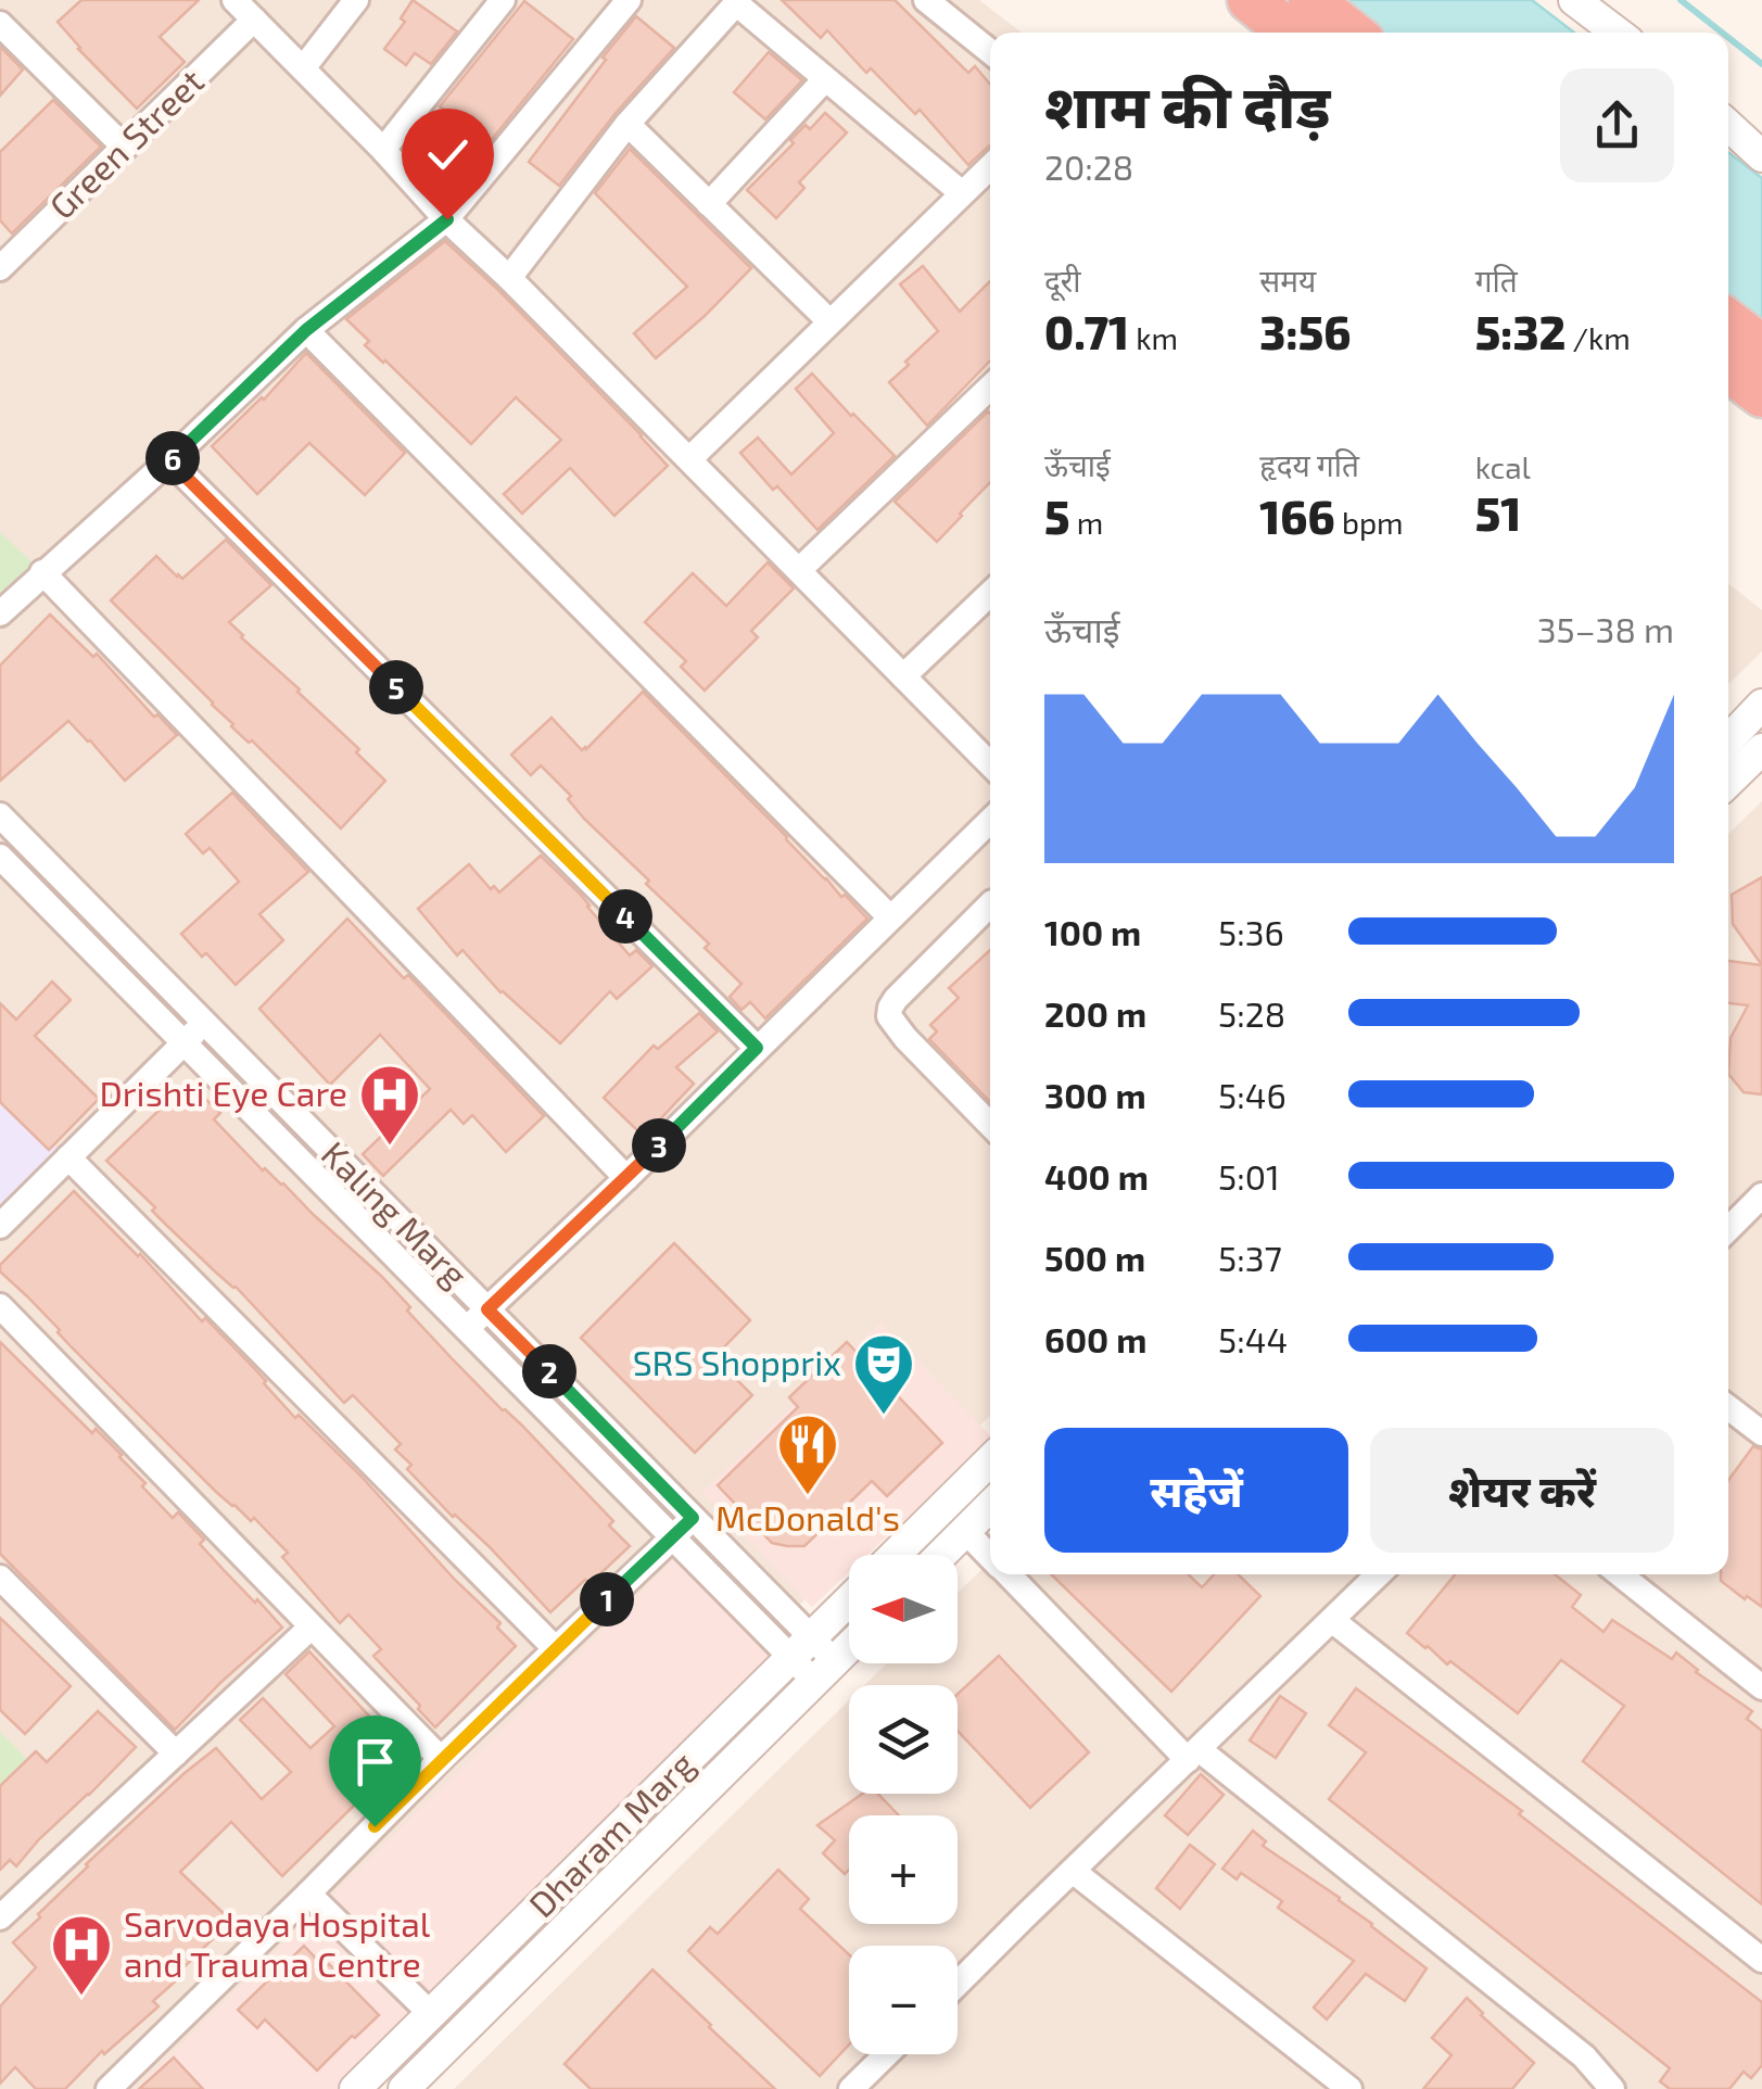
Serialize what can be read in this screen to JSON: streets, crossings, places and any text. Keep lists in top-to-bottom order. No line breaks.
{"streets":{"street":["Green Street","Kaling Marg","Dharam Marg"]},"crossings":[["Kaling Marg","Dharam Marg"]],"places":{"hospital":["Drishti Eye Care","Sarvodaya Hospital and Trauma Centre"],"theatre":["SRS Shopprix"],"restaurant":["McDonald's"]},"north":"left","page":{"heading":["शाम की दौड़","20:28"],"stats":[["दूरी","0.71 km"],["समय","3:56"],["गति","5:32 /km"],["ऊँचाई","5 m"],["हृदय गति","166 bpm"],["kcal","51"]],"pins":["6","5","4","3","2","1"],"chart":["ऊँचाई","35–38 m"],"list":[{"name":"100 m","note":"5:36"},{"name":"200 m","note":"5:28"},{"name":"300 m","note":"5:46"},{"name":"400 m","note":"5:01"},{"name":"500 m","note":"5:37"},{"name":"600 m","note":"5:44"}],"buttons":["सहेजें","शेयर करें"],"map_buttons":["+","−"]}}
